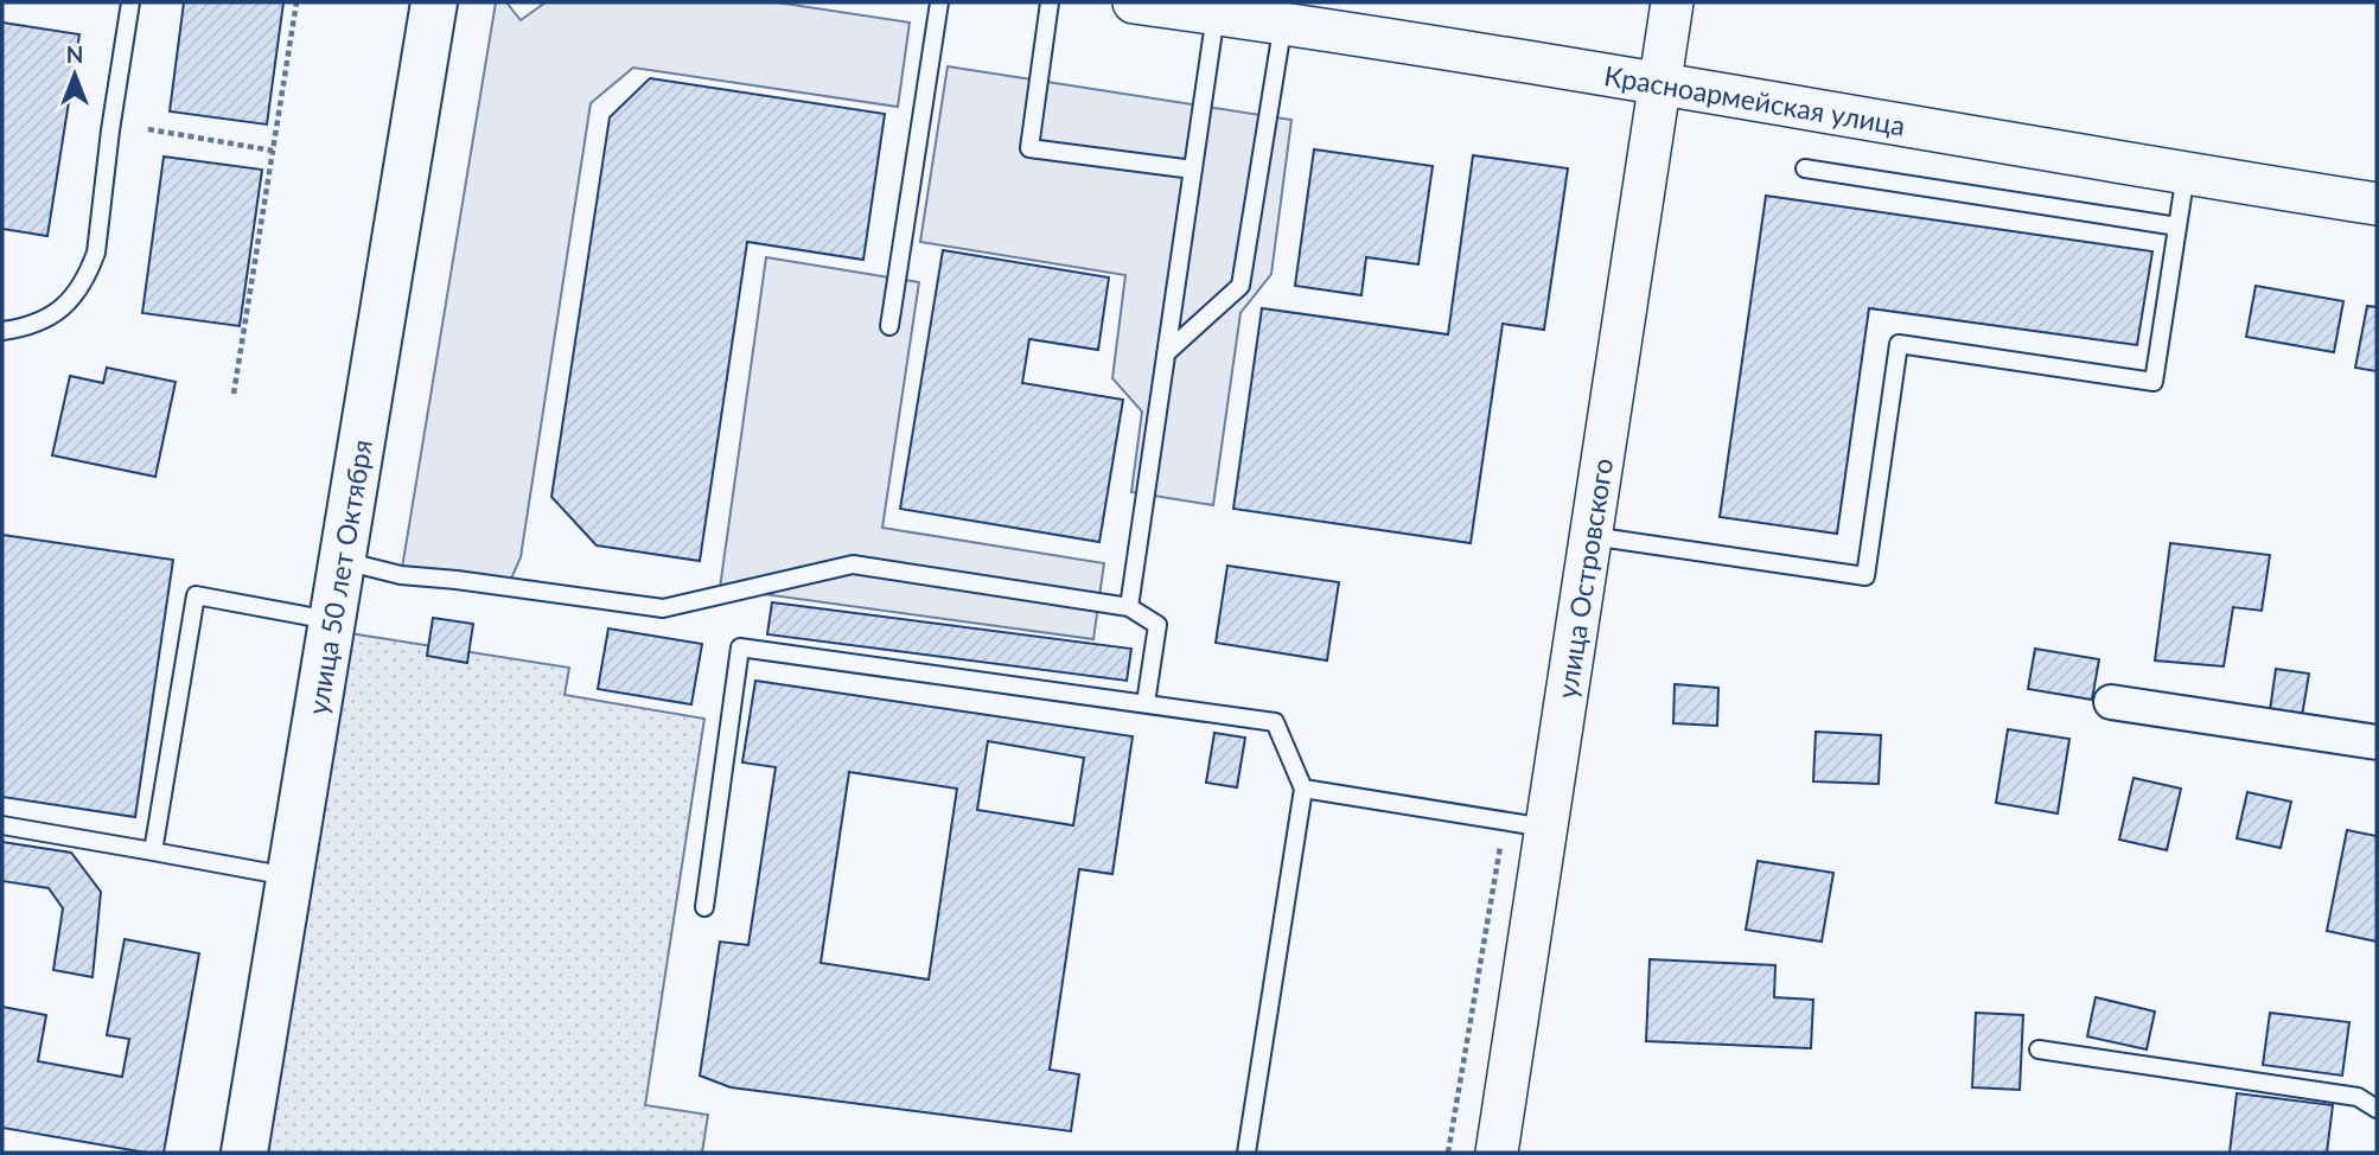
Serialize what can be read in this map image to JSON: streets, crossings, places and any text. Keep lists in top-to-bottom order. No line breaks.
{"streets":{"main road":["улица 50 лет Октября"],"street":["Красноармейская улица","улица Островского"]},"crossings":[["Красноармейская улица","улица Островского"]],"north":"top"}
